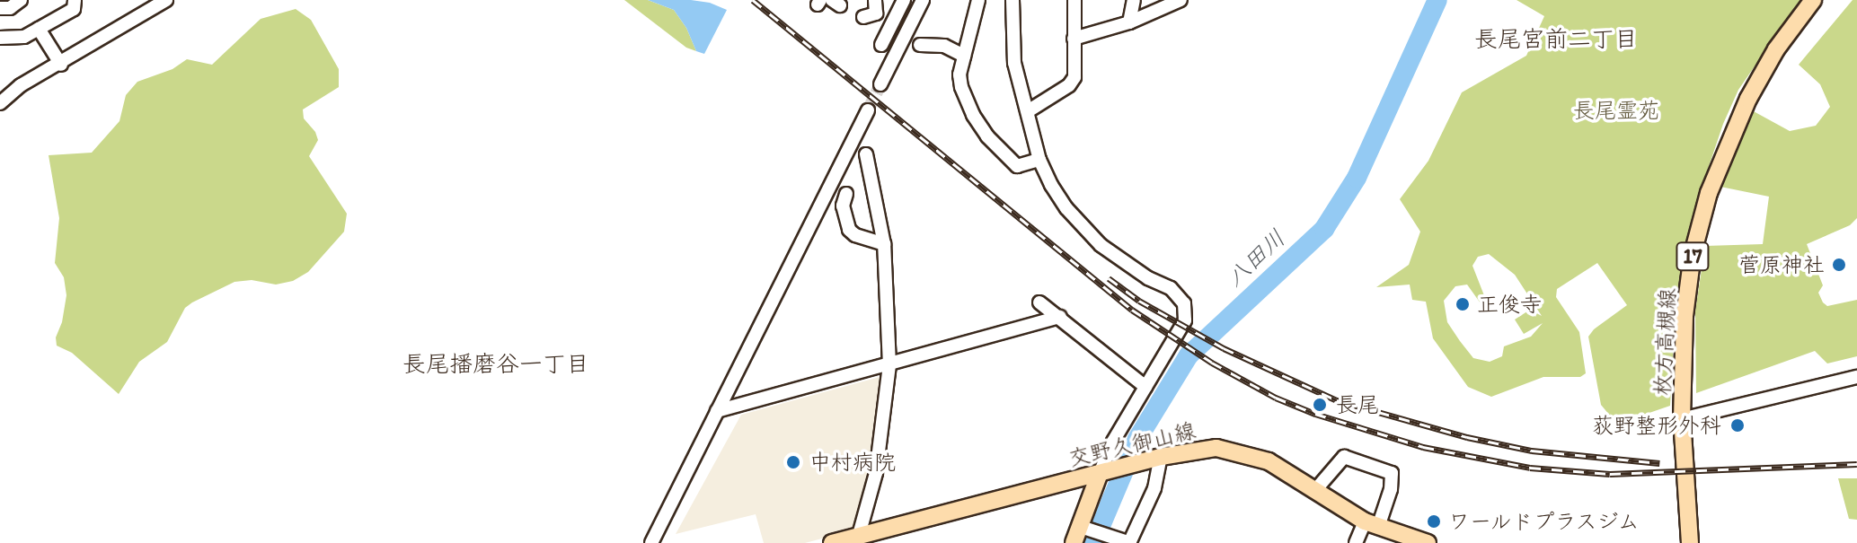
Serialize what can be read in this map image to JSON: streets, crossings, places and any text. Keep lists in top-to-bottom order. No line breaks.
{"streets":{"main road":["17","枚方高槻線","交野久御山線"]},"districts":["長尾宮前二丁目","長尾播磨谷一丁目"],"water":["八田川"],"parks":["長尾霊苑"],"places":["菅原神社","正俊寺","長尾","荻野整形外科","中村病院","ワールドプラスジム"]}
